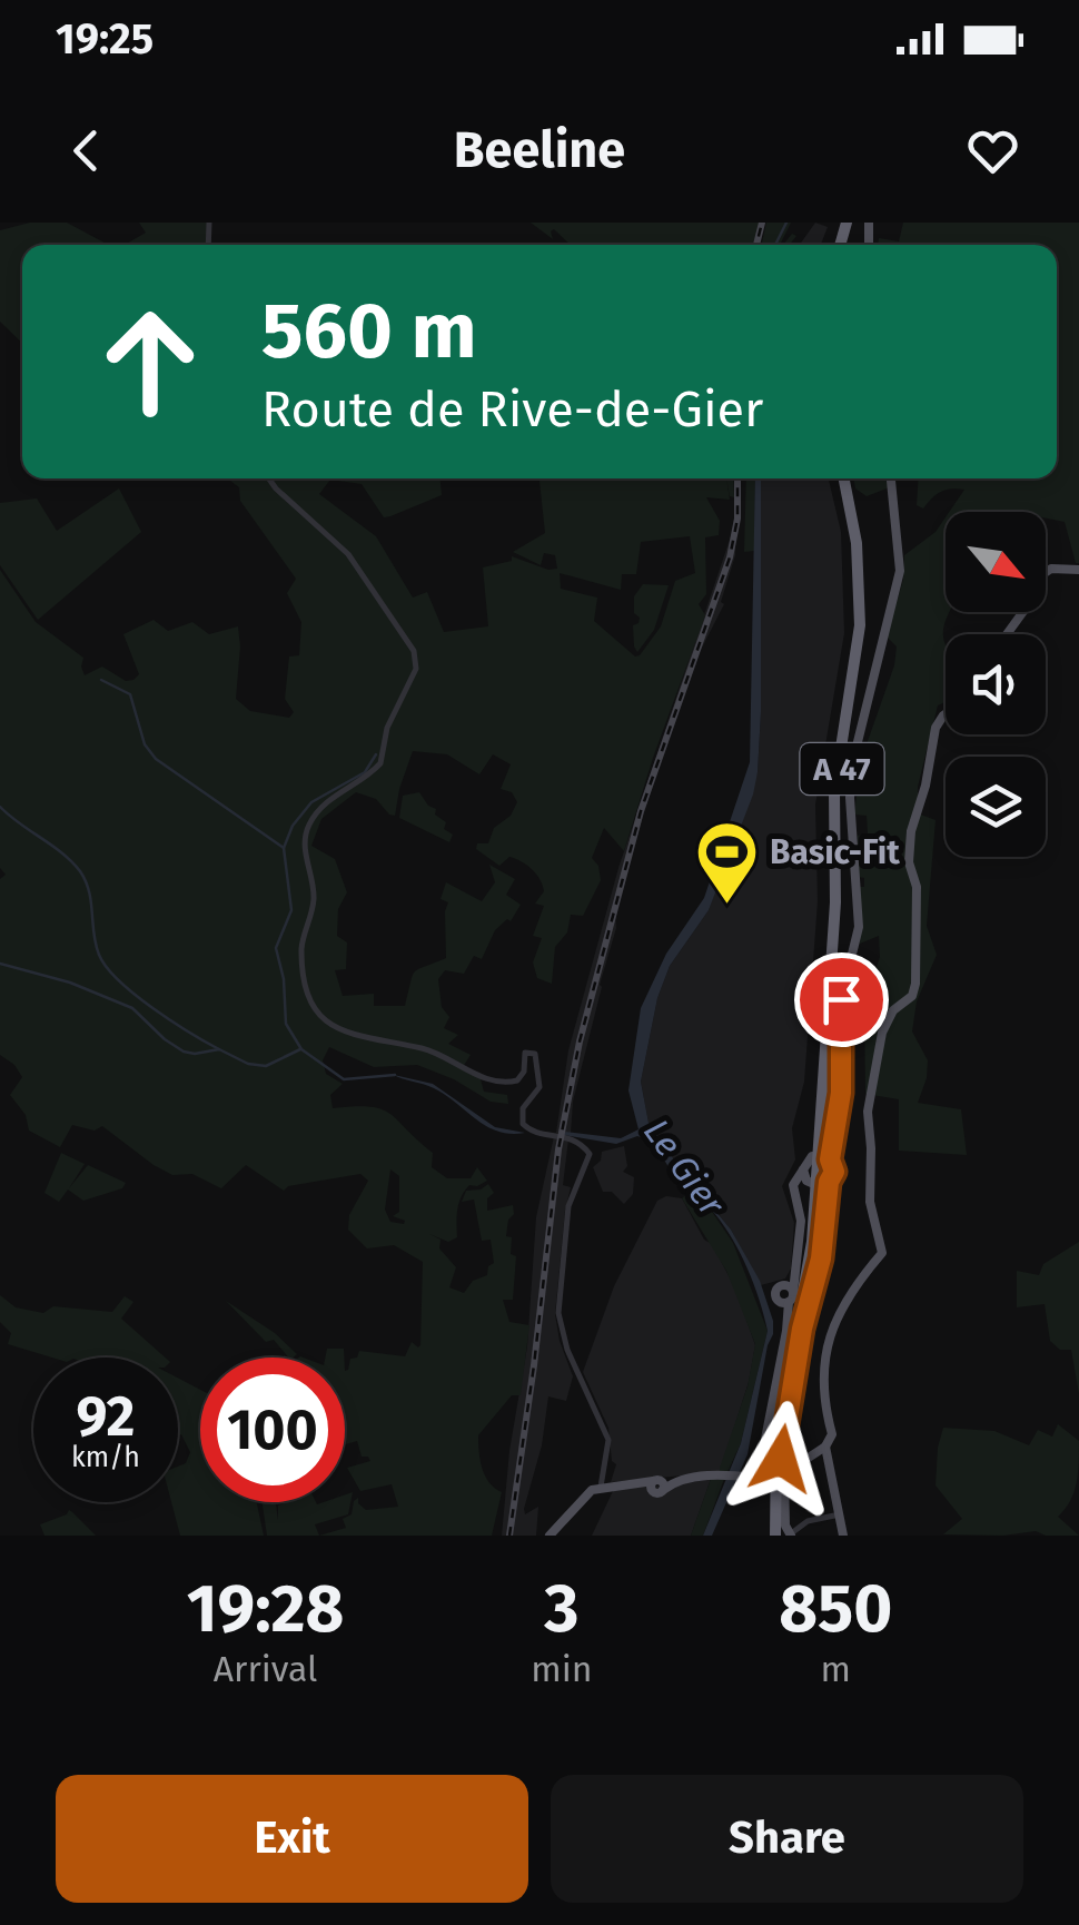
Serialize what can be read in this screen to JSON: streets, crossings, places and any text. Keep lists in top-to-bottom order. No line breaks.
{"streets":{"highway":["A 47"]},"water":["Le Gier"],"places":{"sports":["Basic-Fit"]},"north":"bottom right","page":{"status":"19:25","header":"Beeline","turn":["560 m","Route de Rive-de-Gier"],"speed":"92 km/h","limit":"100","eta":["19:28","Arrival","3","min","850","m"],"buttons":["Exit","Share"]}}
